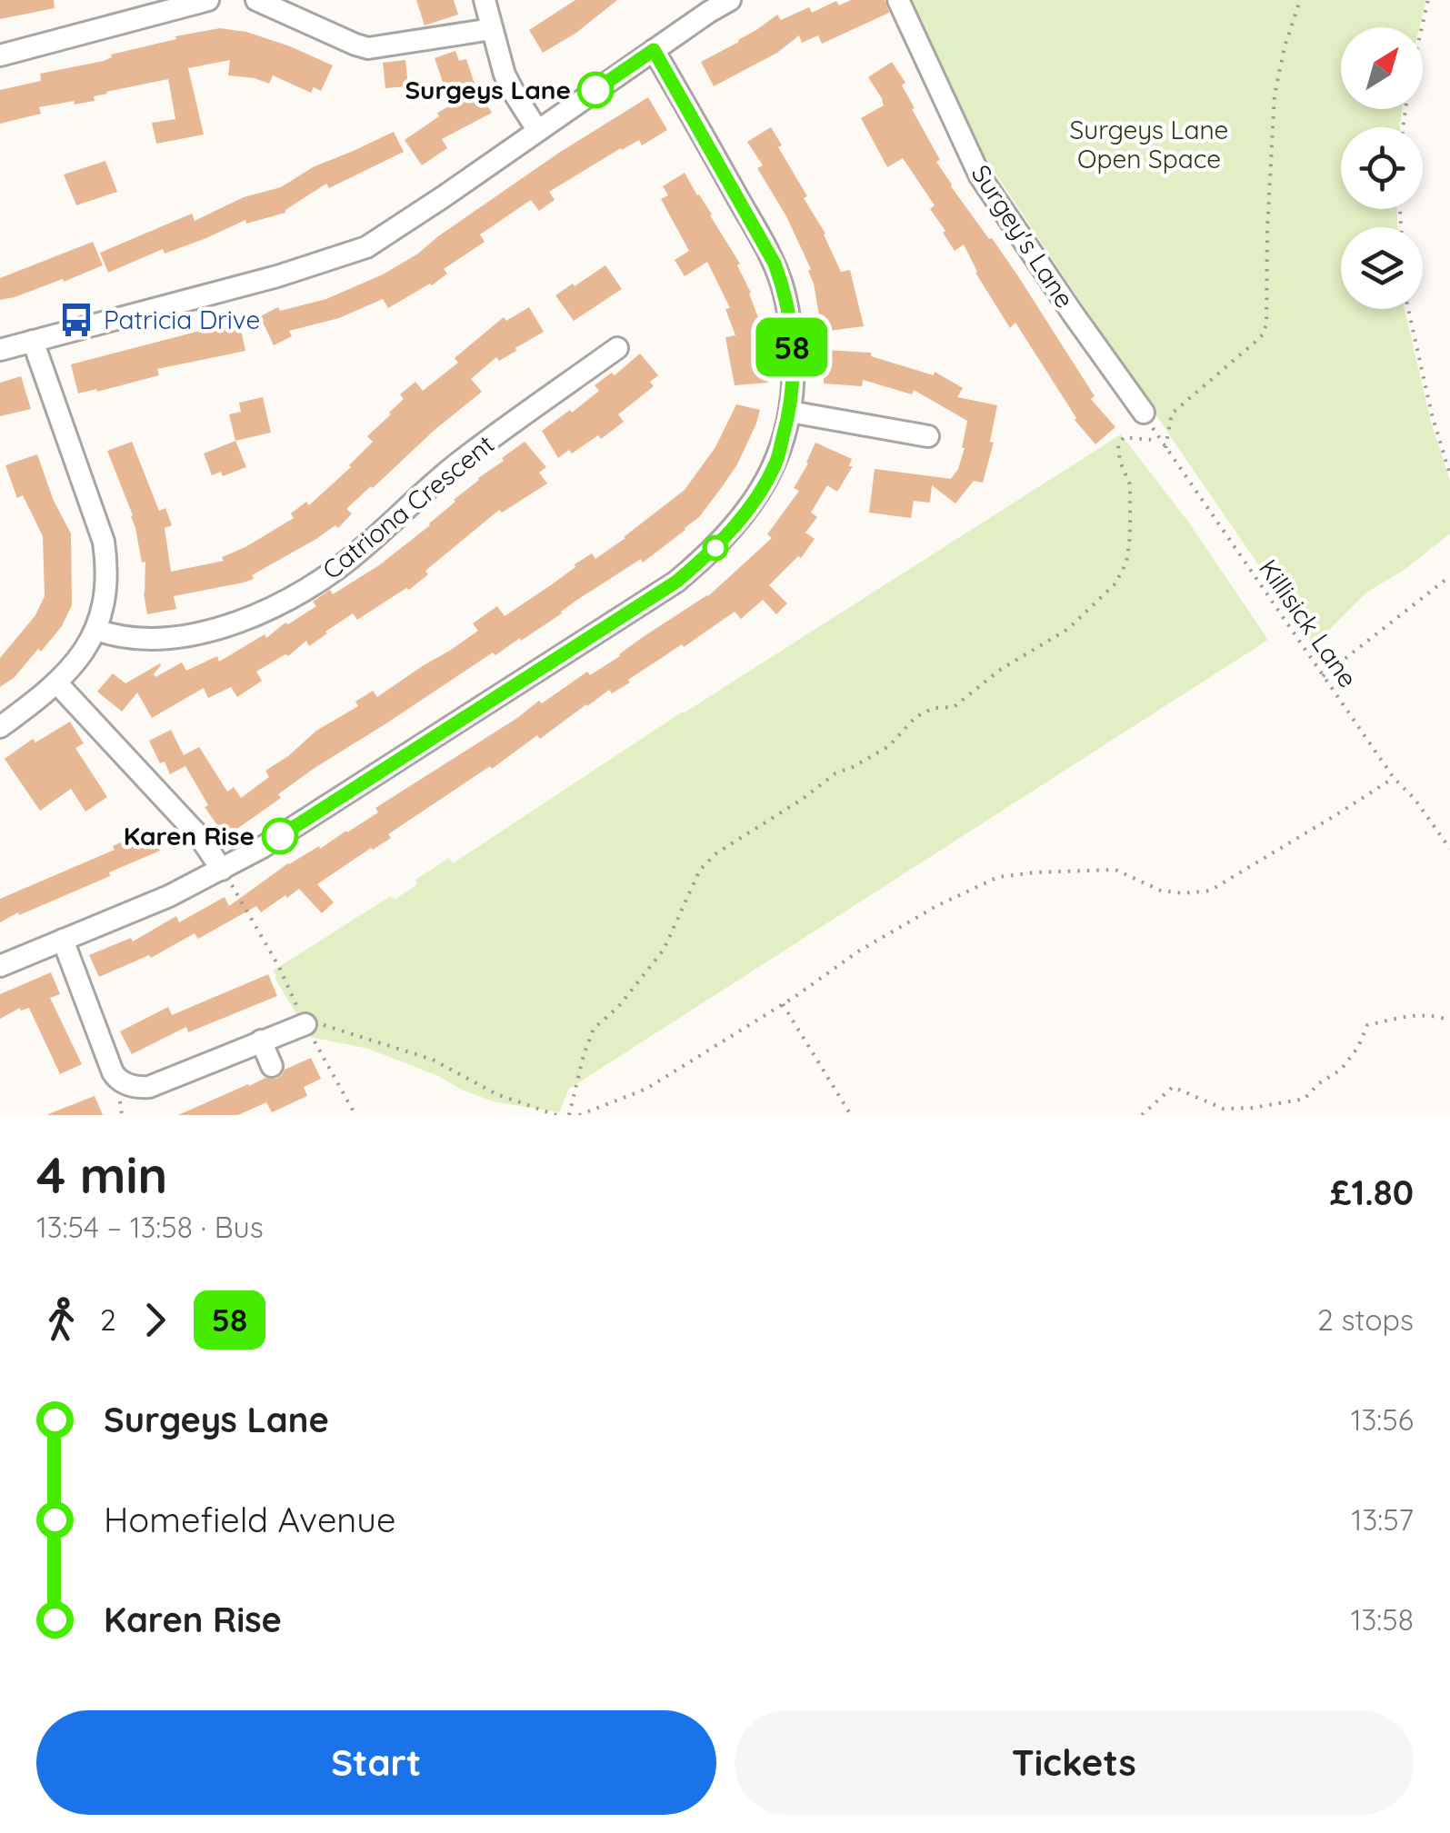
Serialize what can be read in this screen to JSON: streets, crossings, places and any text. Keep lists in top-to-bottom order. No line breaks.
{"streets":{"street":["Surgey's Lane","Catriona Crescent"],"path":["Killisick Lane"]},"crossings":[["Surgey's Lane","Killisick Lane"]],"parks":["Surgeys Lane Open Space"],"places":{"other":["Surgeys Lane","Karen Rise"],"bus stop":["Patricia Drive"]},"lines":["bus line 58"],"north":"top right","page":{"on_map":"58","heading":["4 min","13:54 – 13:58 · Bus","£1.80"],"legs":["2","58","2 stops"],"list":[{"name":"Surgeys Lane","value":"13:56"},{"name":"Homefield Avenue","value":"13:57"},{"name":"Karen Rise","value":"13:58"}],"buttons":["Start","Tickets"]}}
